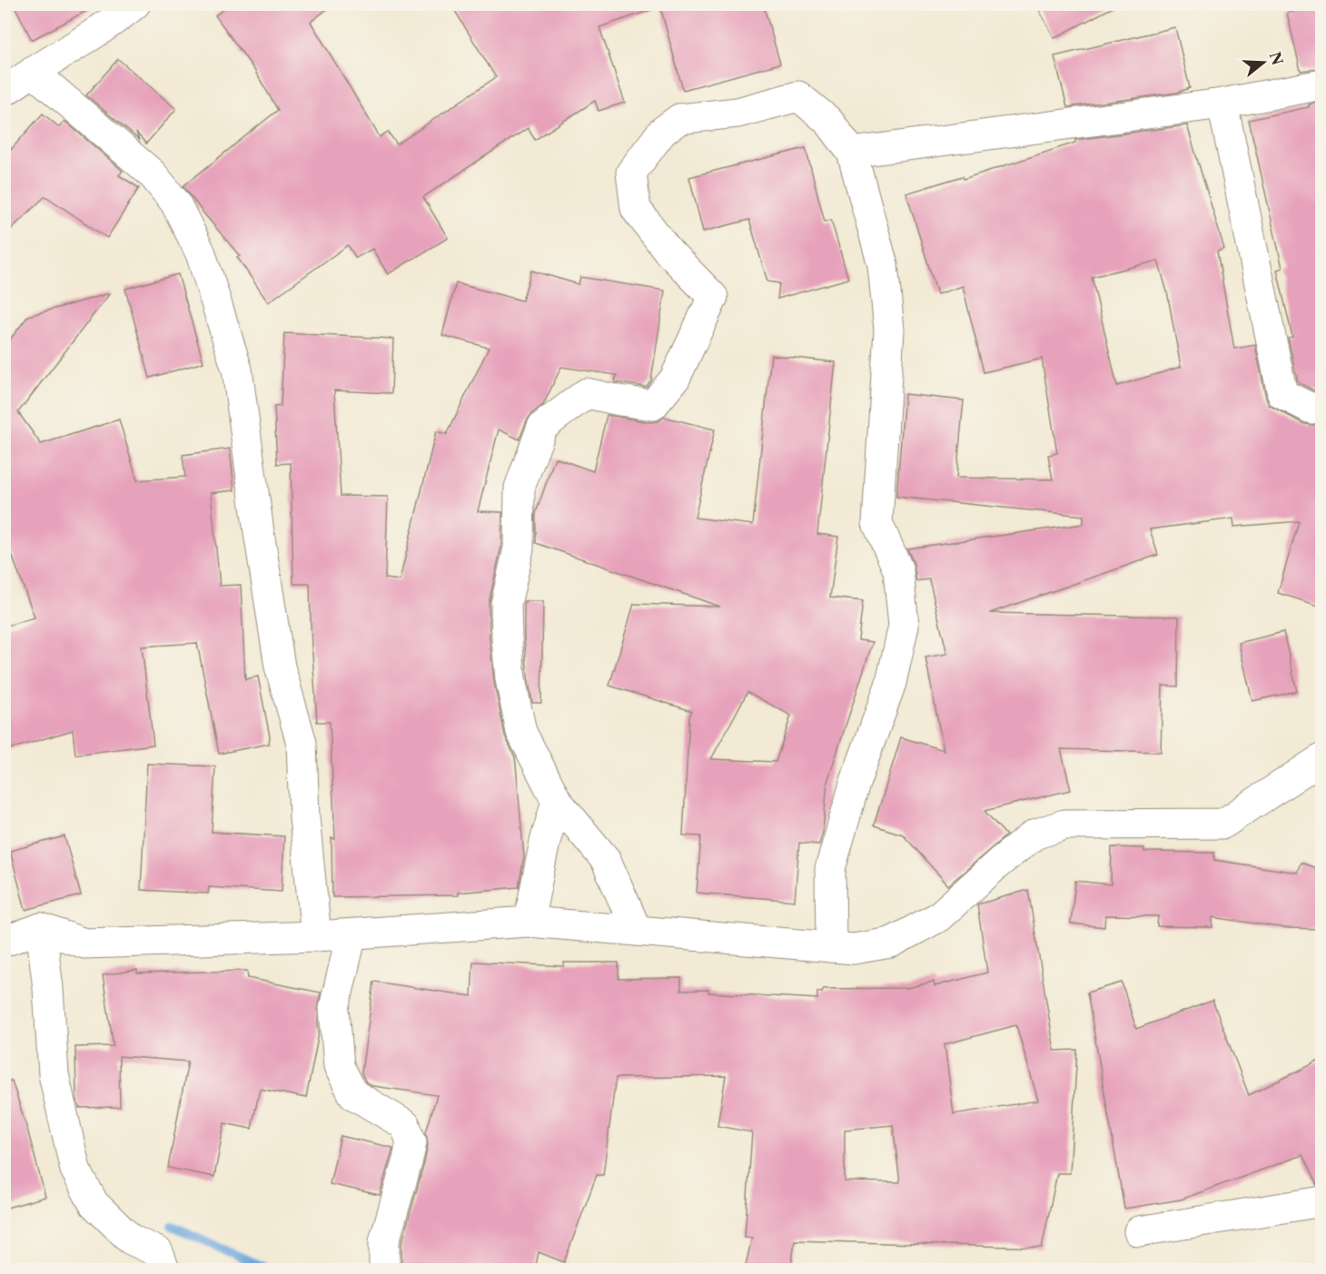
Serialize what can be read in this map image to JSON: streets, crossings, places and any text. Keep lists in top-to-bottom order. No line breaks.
{"north":"right"}
